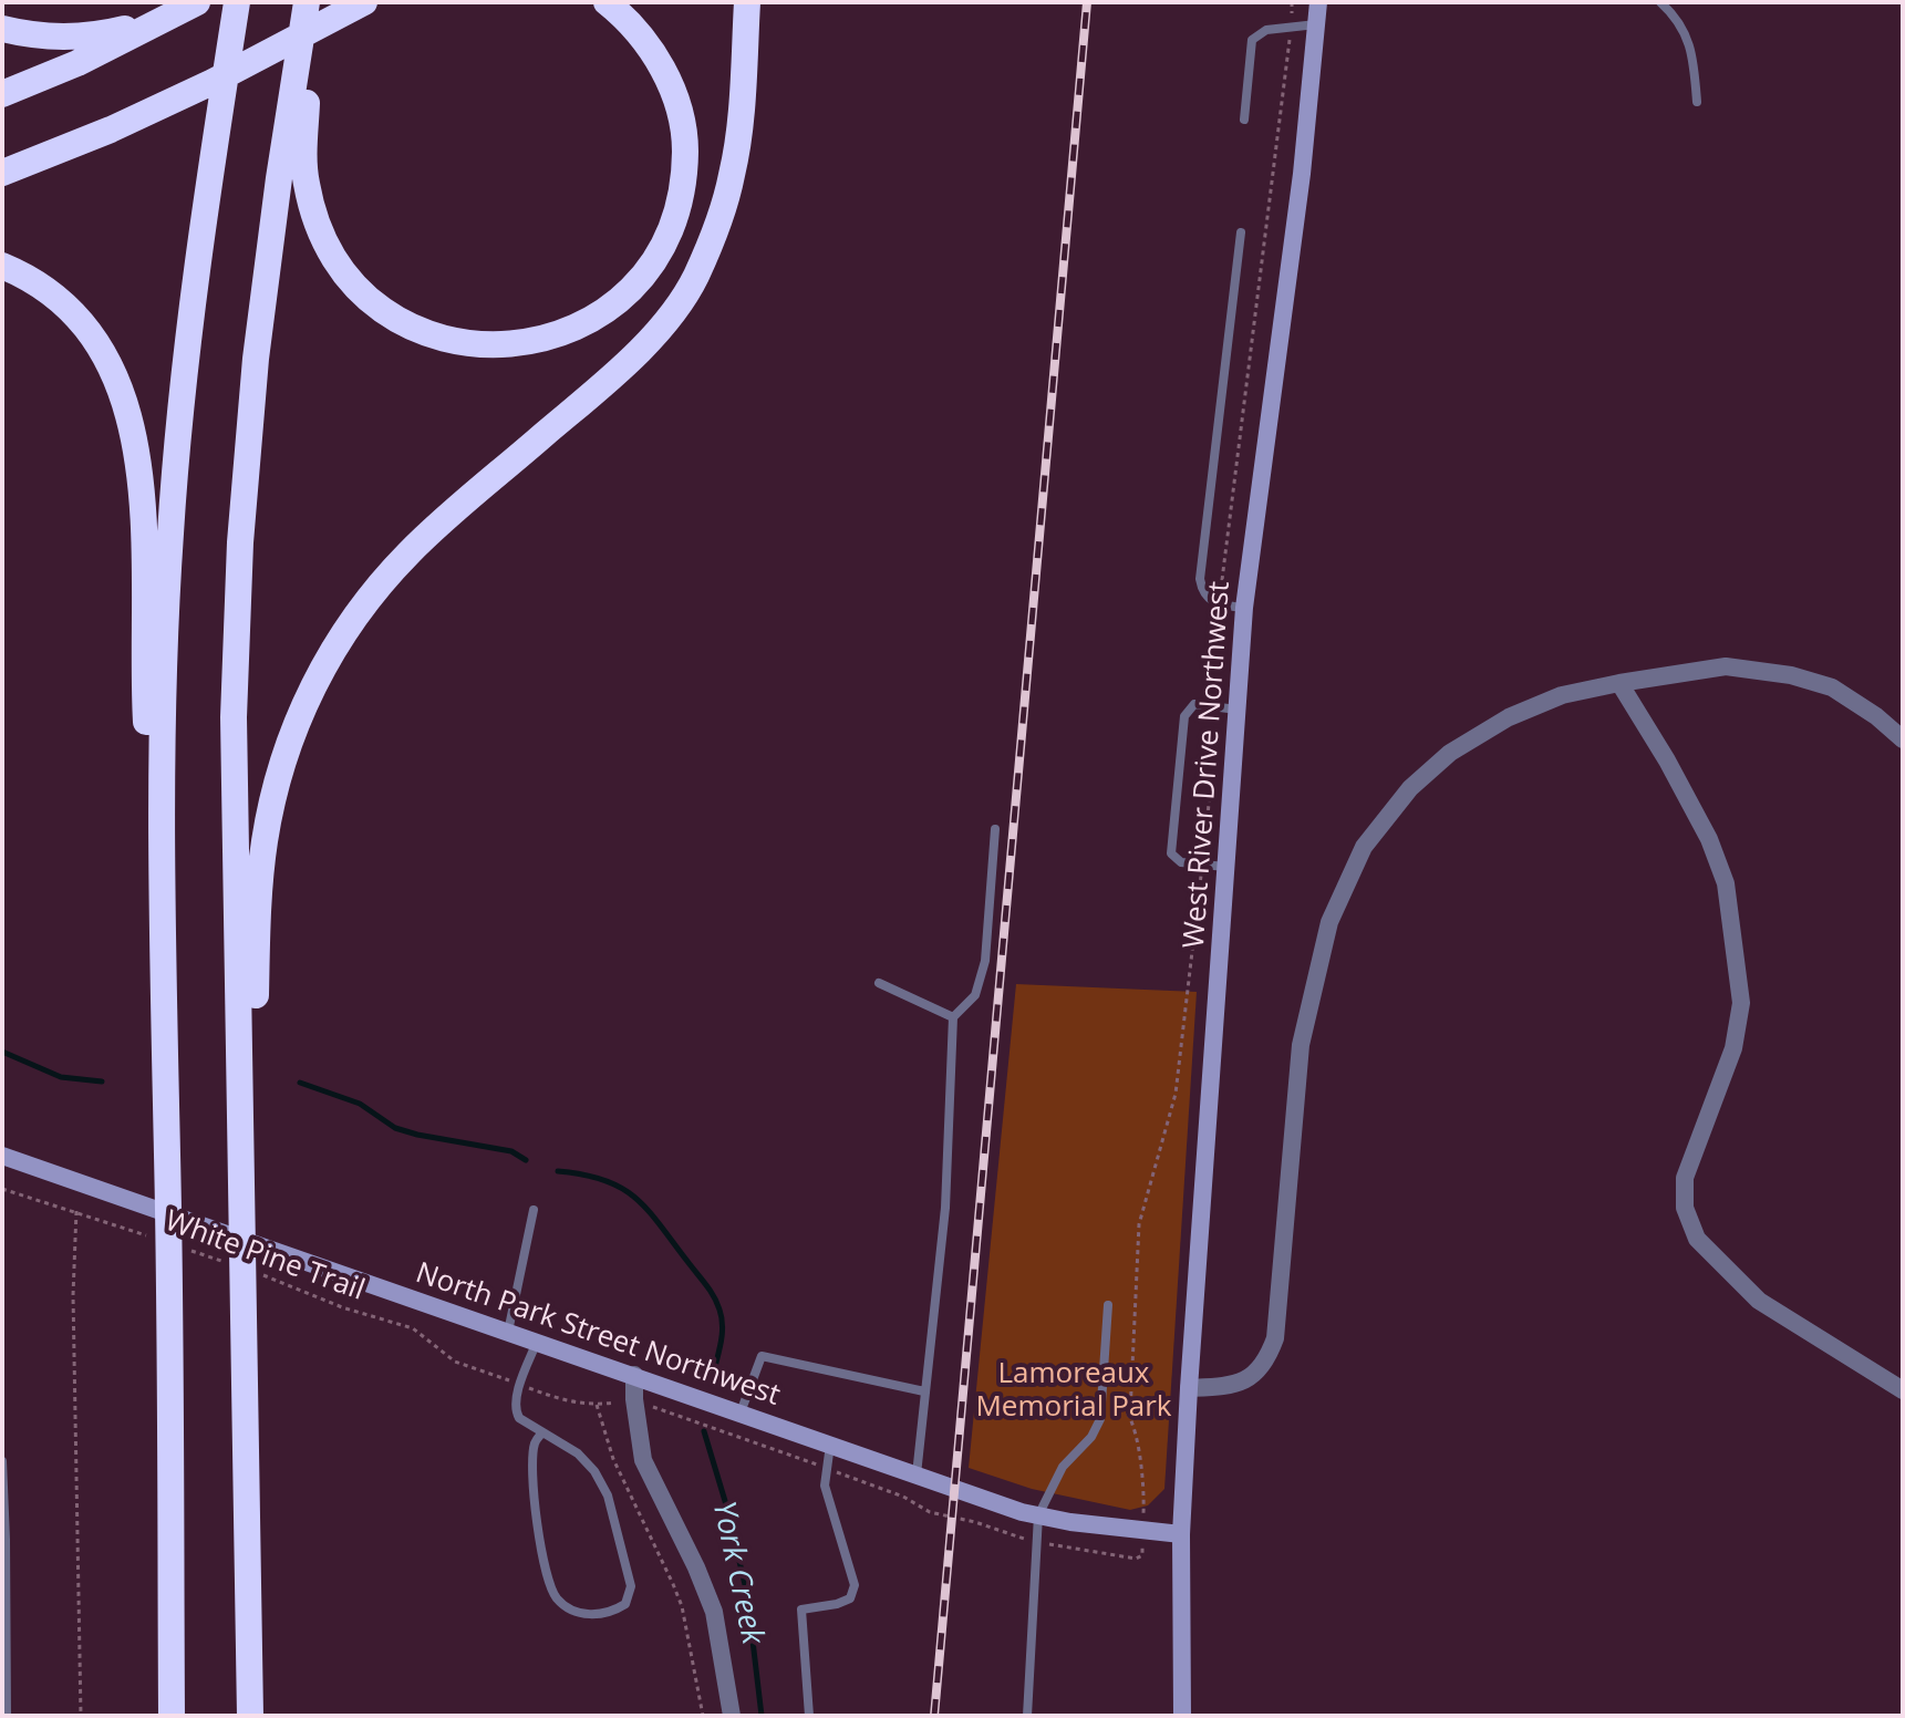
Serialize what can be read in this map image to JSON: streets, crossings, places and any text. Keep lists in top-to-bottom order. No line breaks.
{"streets":{"main road":["West River Drive Northwest","North Park Street Northwest"],"path":["White Pine Trail"]},"crossings":[["West River Drive Northwest","North Park Street Northwest"]],"water":["York Creek"],"parks":["Lamoreaux Memorial Park"]}
